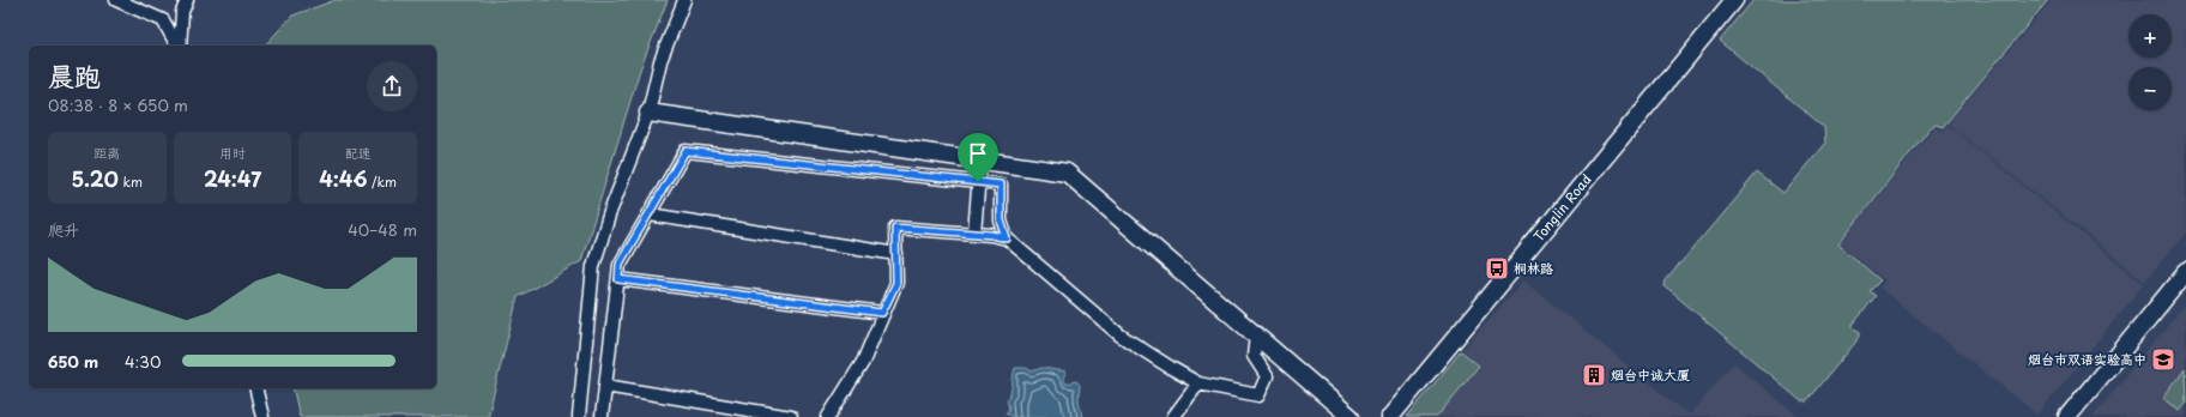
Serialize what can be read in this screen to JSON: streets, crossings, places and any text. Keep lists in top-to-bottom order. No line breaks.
{"streets":{"street":["Tonglin Road"]},"places":{"bus stop":["桐林路"],"school or university":["烟台市双语实验高中"],"building":["烟台中诚大厦"]},"page":{"map_buttons":["+","−"],"heading":["晨跑","08:38 · 8 × 650 m"],"stats":[["距离","5.20 km"],["用时","24:47"],["配速","4:46 /km"]],"chart":["爬升","40–48 m"],"list":[{"name":"650 m","note":"4:30"}]}}
